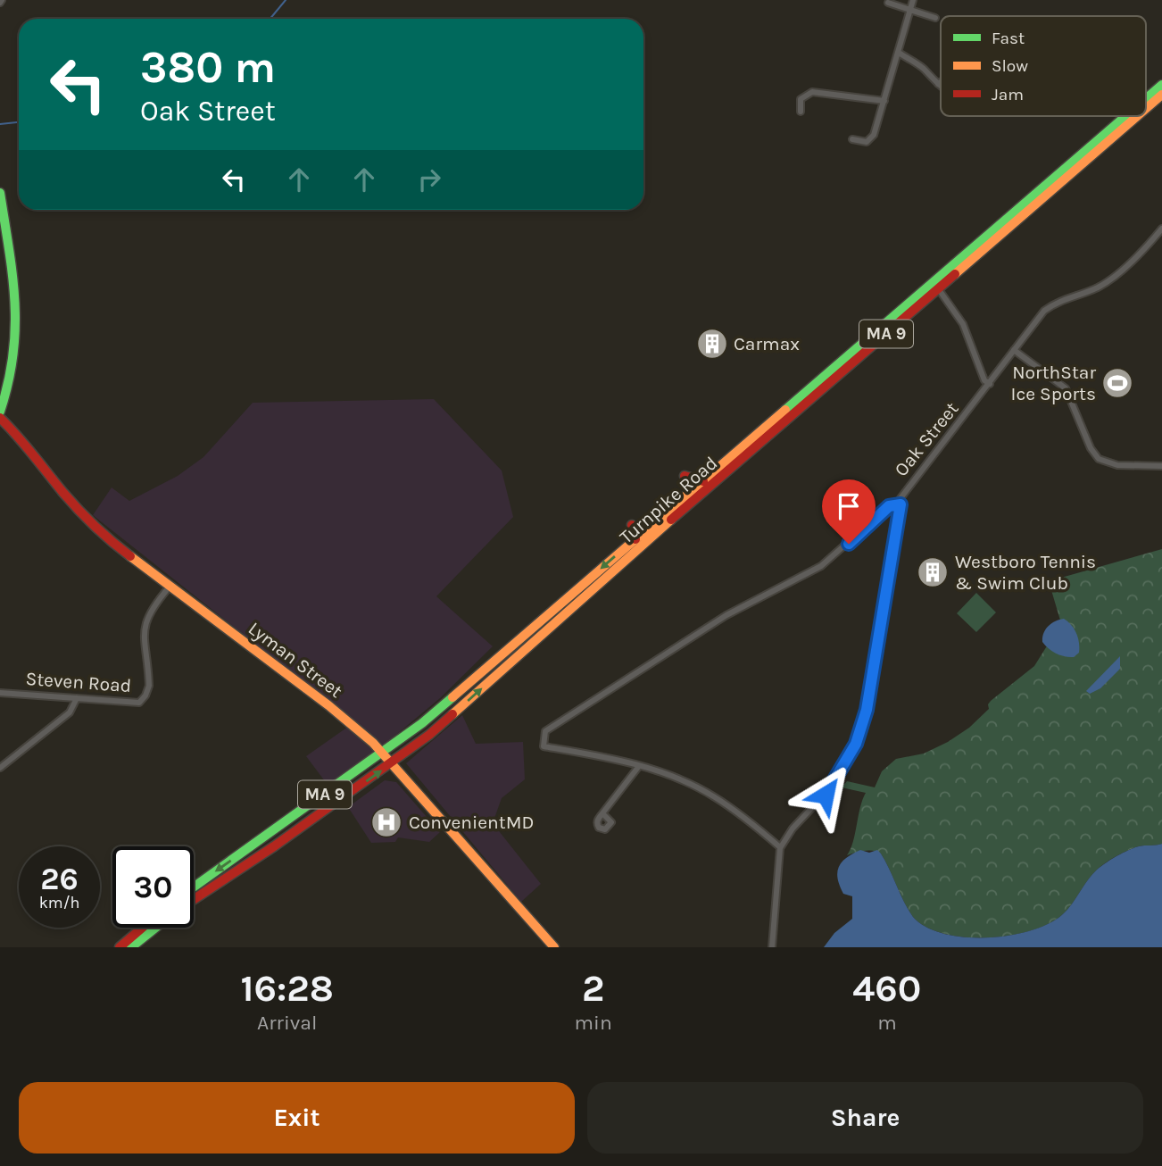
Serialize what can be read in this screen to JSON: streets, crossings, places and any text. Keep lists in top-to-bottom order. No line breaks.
{"streets":{"main road":["MA 9","Turnpike Road","Lyman Street"],"street":["Oak Street","Steven Road"]},"crossings":[["Turnpike Road","Lyman Street"],["Lyman Street","Steven Road"]],"places":{"building":["Carmax","Westboro Tennis & Swim Club"],"sports":["NorthStar Ice Sports"],"hospital":["ConvenientMD"]},"legend":["Fast","Slow","Jam"],"page":{"turn":["380 m","Oak Street"],"speed":"26 km/h","limit":"30","eta":["16:28","Arrival","2","min","460","m"],"buttons":["Exit","Share"]}}
